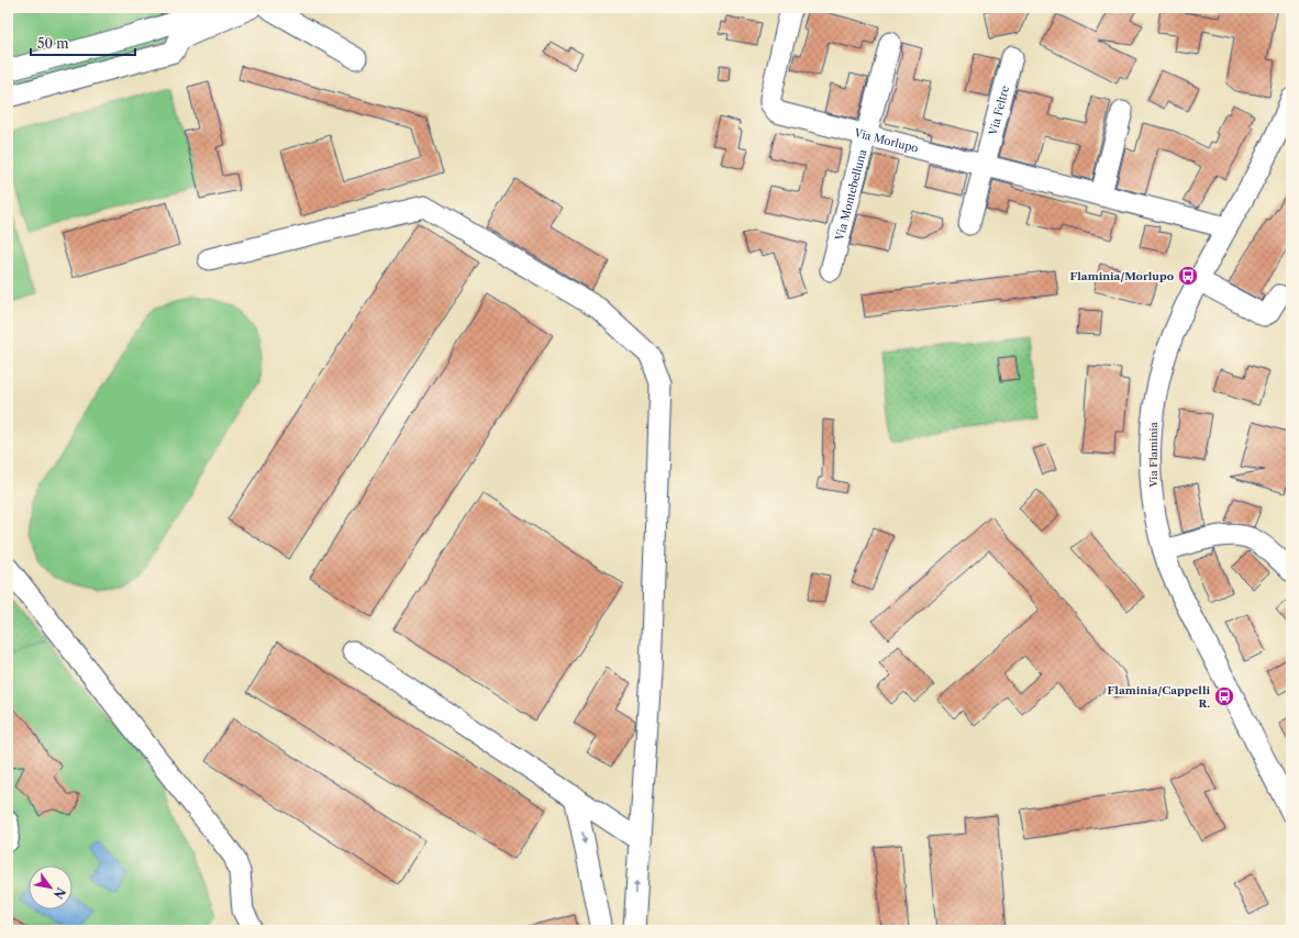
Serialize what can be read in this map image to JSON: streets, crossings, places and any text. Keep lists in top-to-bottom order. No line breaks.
{"streets":{"street":["Via Feltre","Via Morlupo","Via Montebelluna","Via Flaminia"]},"crossings":[["Via Feltre","Via Morlupo"],["Via Morlupo","Via Montebelluna"],["Via Morlupo","Via Flaminia"]],"places":{"bus stop":["Flaminia/Morlupo","Flaminia/Cappelli R."]},"scale_bar":"50 m","north":"bottom right"}
